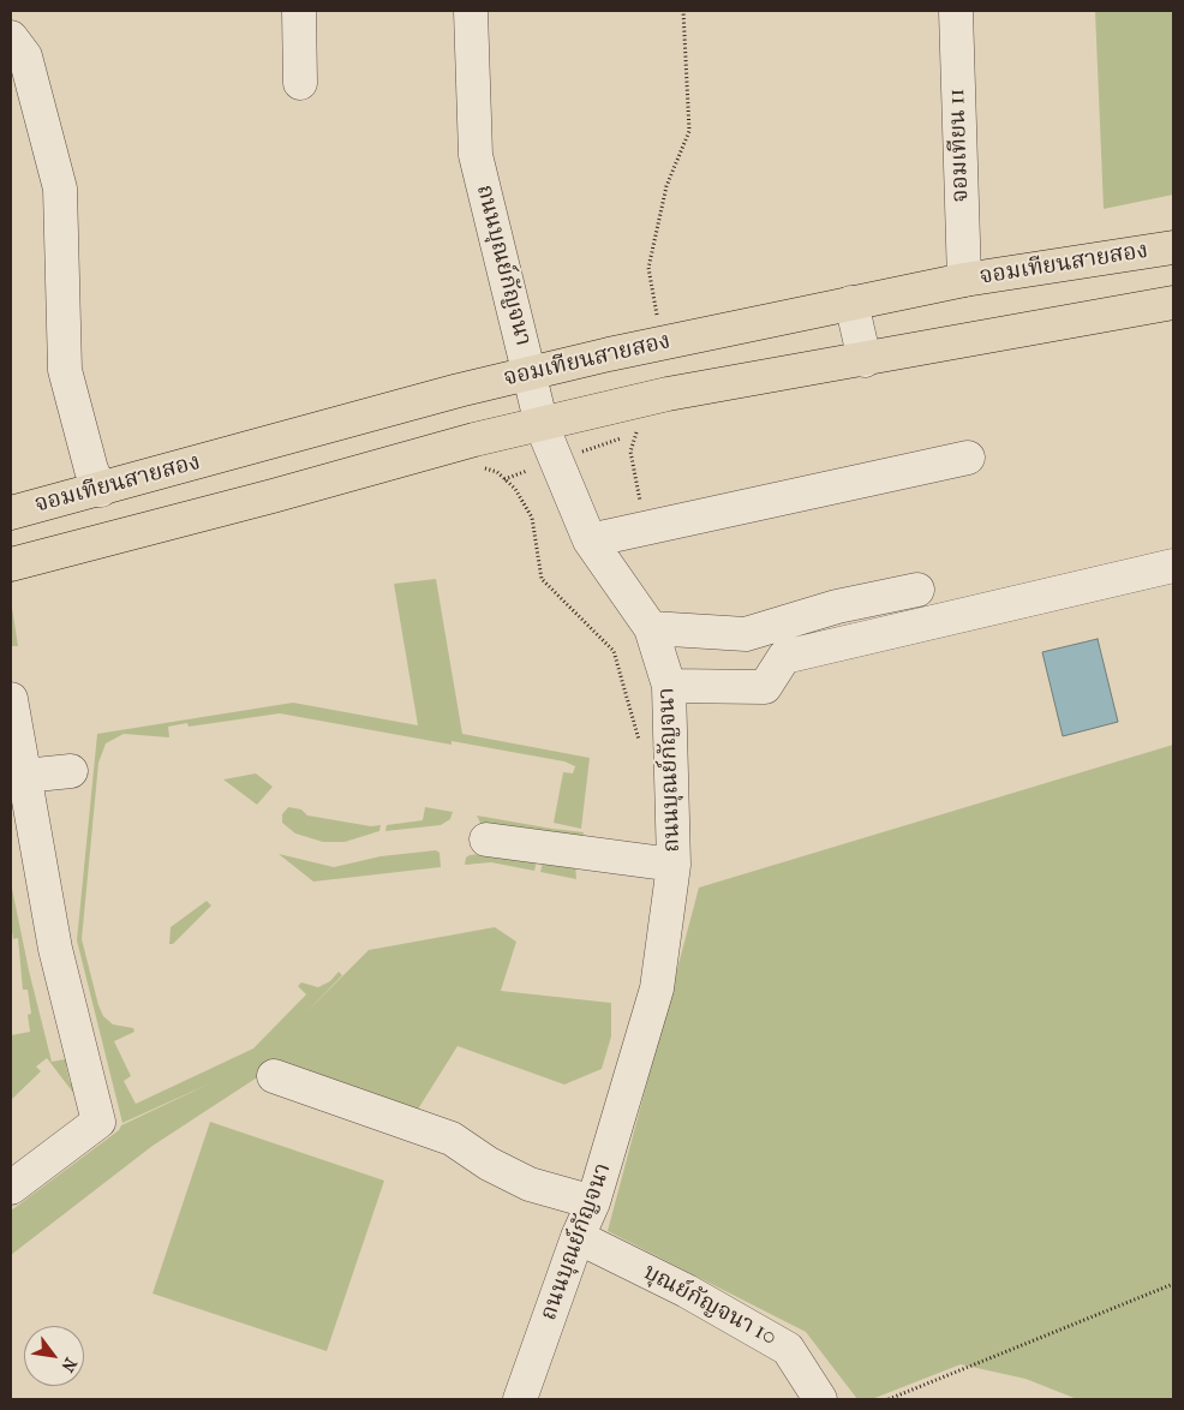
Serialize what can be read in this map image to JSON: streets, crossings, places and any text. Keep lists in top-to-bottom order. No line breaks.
{"streets":{"main road":["จอมเทียนสายสอง"],"street":["จอมเทียน 11","ถนนบุณย์กัญจนา","บุณย์กัญจนา 10"]},"crossings":[["จอมเทียน 11","จอมเทียนสายสอง"],["จอมเทียนสายสอง","ถนนบุณย์กัญจนา"],["ถนนบุณย์กัญจนา","บุณย์กัญจนา 10"]],"north":"bottom right"}
